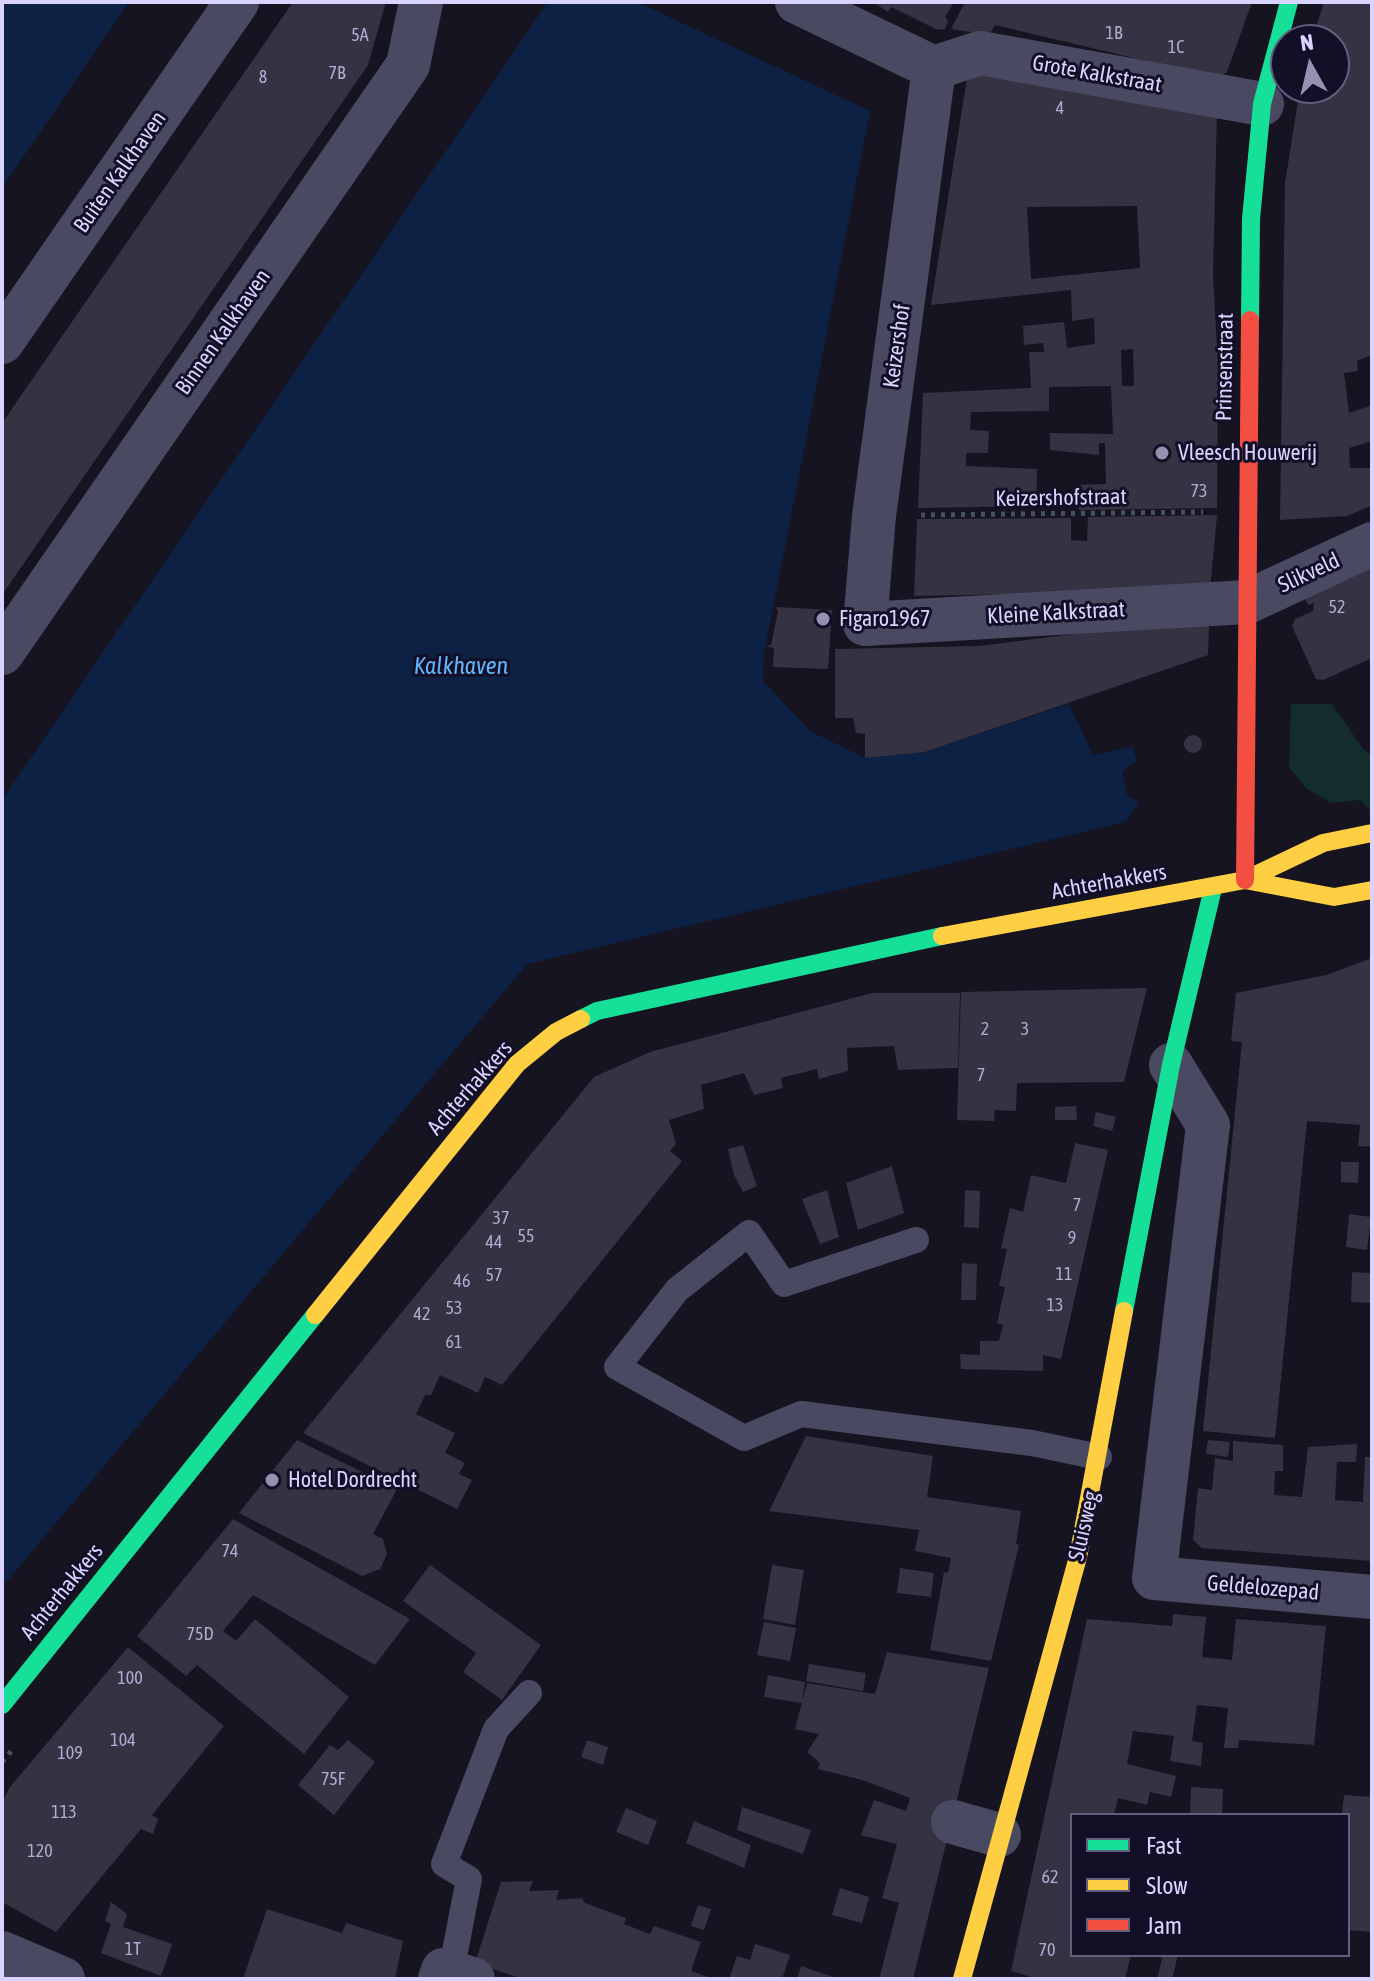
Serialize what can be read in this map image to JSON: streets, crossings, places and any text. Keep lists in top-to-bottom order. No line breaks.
{"streets":{"street":["Grote Kalkstraat","Buiten Kalkhaven","Binnen Kalkhaven","Keizershof","Prinsenstraat","Slikveld","Kleine Kalkstraat","Achterhakkers","Sluisweg","Geldelozepad"],"path":["Keizershofstraat"]},"crossings":[["Grote Kalkstraat","Keizershof"],["Grote Kalkstraat","Prinsenstraat"],["Keizershof","Keizershofstraat"],["Keizershof","Kleine Kalkstraat"],["Prinsenstraat","Keizershofstraat"],["Prinsenstraat","Slikveld"],["Prinsenstraat","Kleine Kalkstraat"],["Prinsenstraat","Achterhakkers"],["Slikveld","Kleine Kalkstraat"],["Achterhakkers","Sluisweg"],["Sluisweg","Geldelozepad"]],"water":["Kalkhaven"],"places":["Vleesch Houwerij","Figaro1967","Hotel Dordrecht"],"house_numbers":["1B","5A","1C","7B","8","4","73","52","2","3","7","7","37","55","9","44","11","57","46","13","53","42","61","74","75D","100","104","109","75F","113","120","62","1T","70"],"legend":["Fast","Slow","Jam"],"north":"top"}
